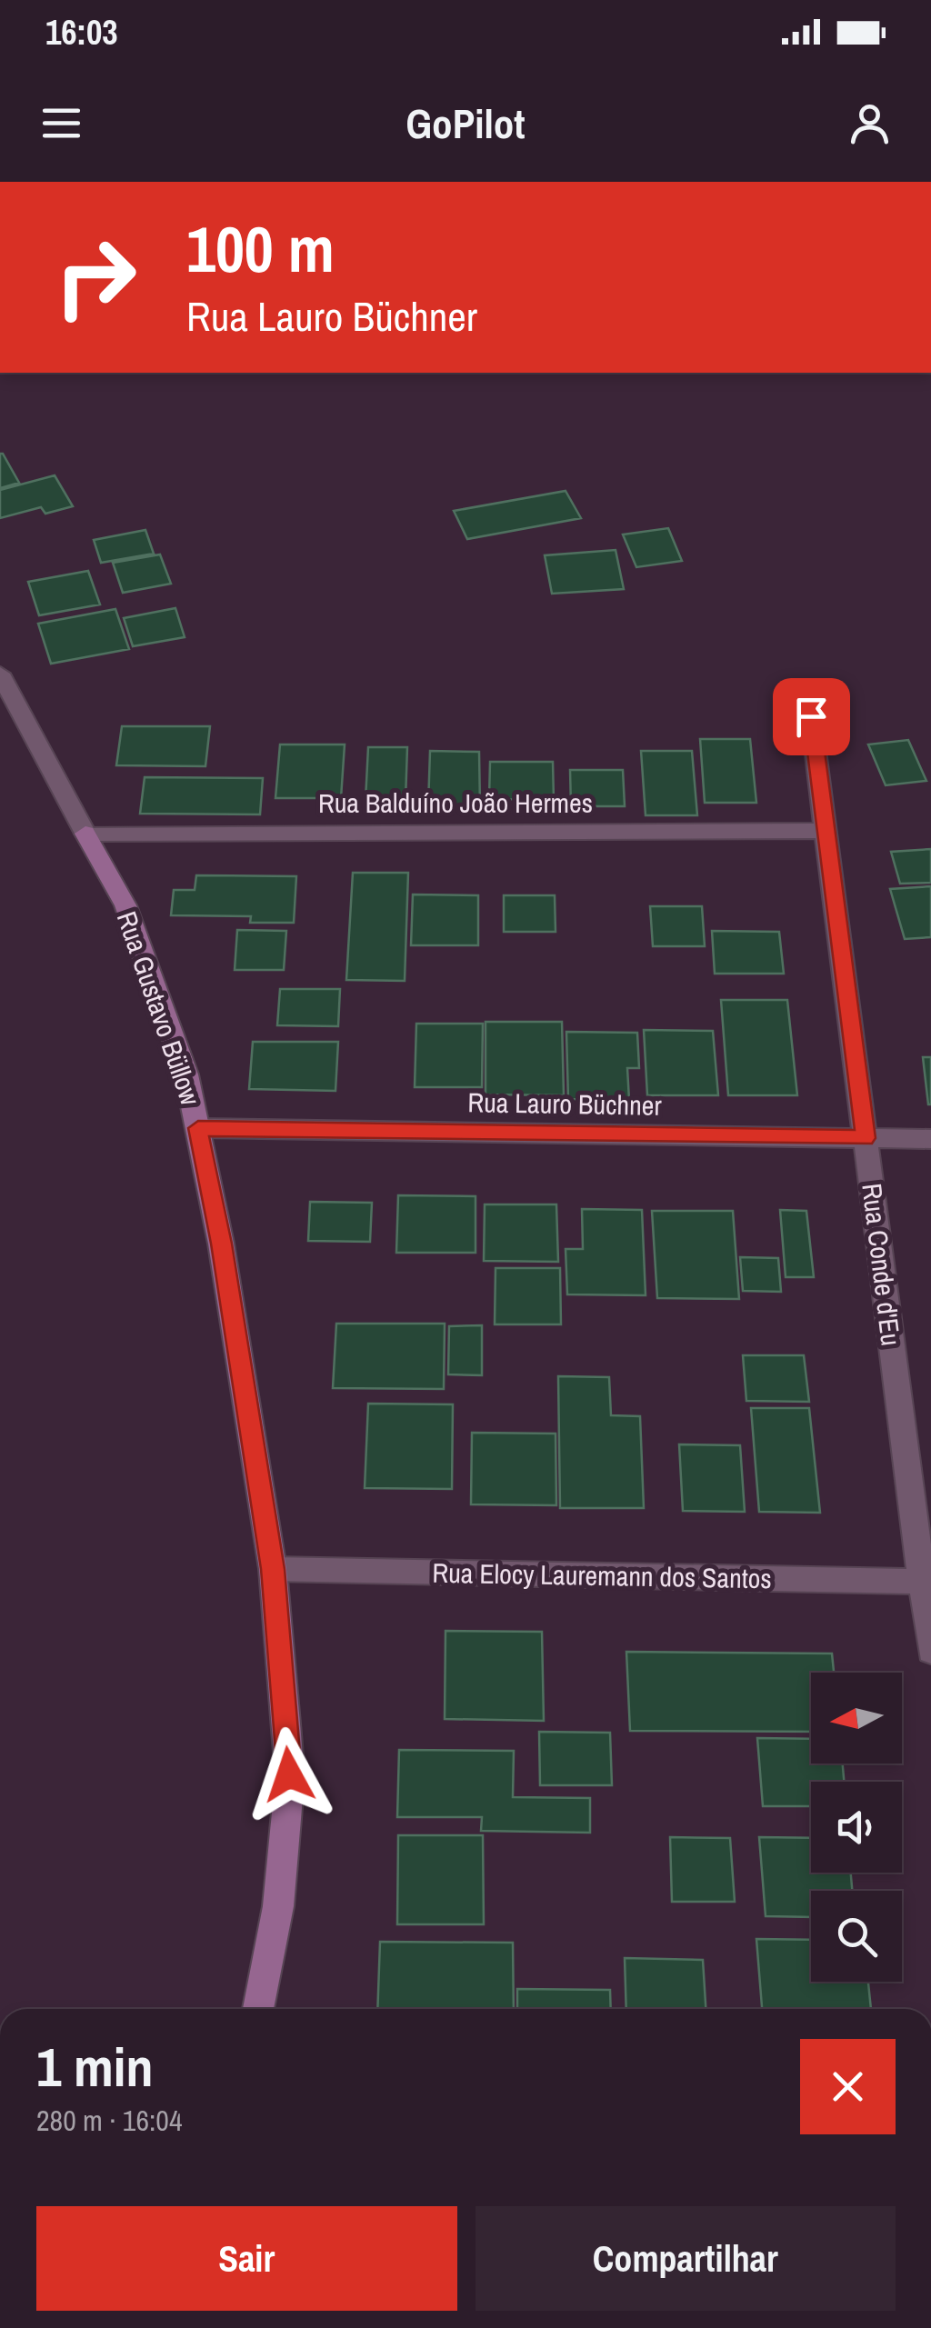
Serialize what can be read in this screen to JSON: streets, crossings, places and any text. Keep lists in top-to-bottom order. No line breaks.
{"streets":{"main road":["Rua Gustavo Büllow"],"street":["Rua Balduíno João Hermes","Rua Lauro Büchner","Rua Conde d'Eu","Rua Elocy Lauremann dos Santos"]},"crossings":[["Rua Balduíno João Hermes","Rua Gustavo Büllow"],["Rua Balduíno João Hermes","Rua Conde d'Eu"],["Rua Gustavo Büllow","Rua Lauro Büchner"],["Rua Gustavo Büllow","Rua Elocy Lauremann dos Santos"],["Rua Lauro Büchner","Rua Conde d'Eu"],["Rua Conde d'Eu","Rua Elocy Lauremann dos Santos"]],"north":"left","page":{"status":"16:03","header":"GoPilot","turn":["100 m","Rua Lauro Büchner"],"heading":["1 min","280 m · 16:04"],"buttons":["Sair","Compartilhar"]}}
